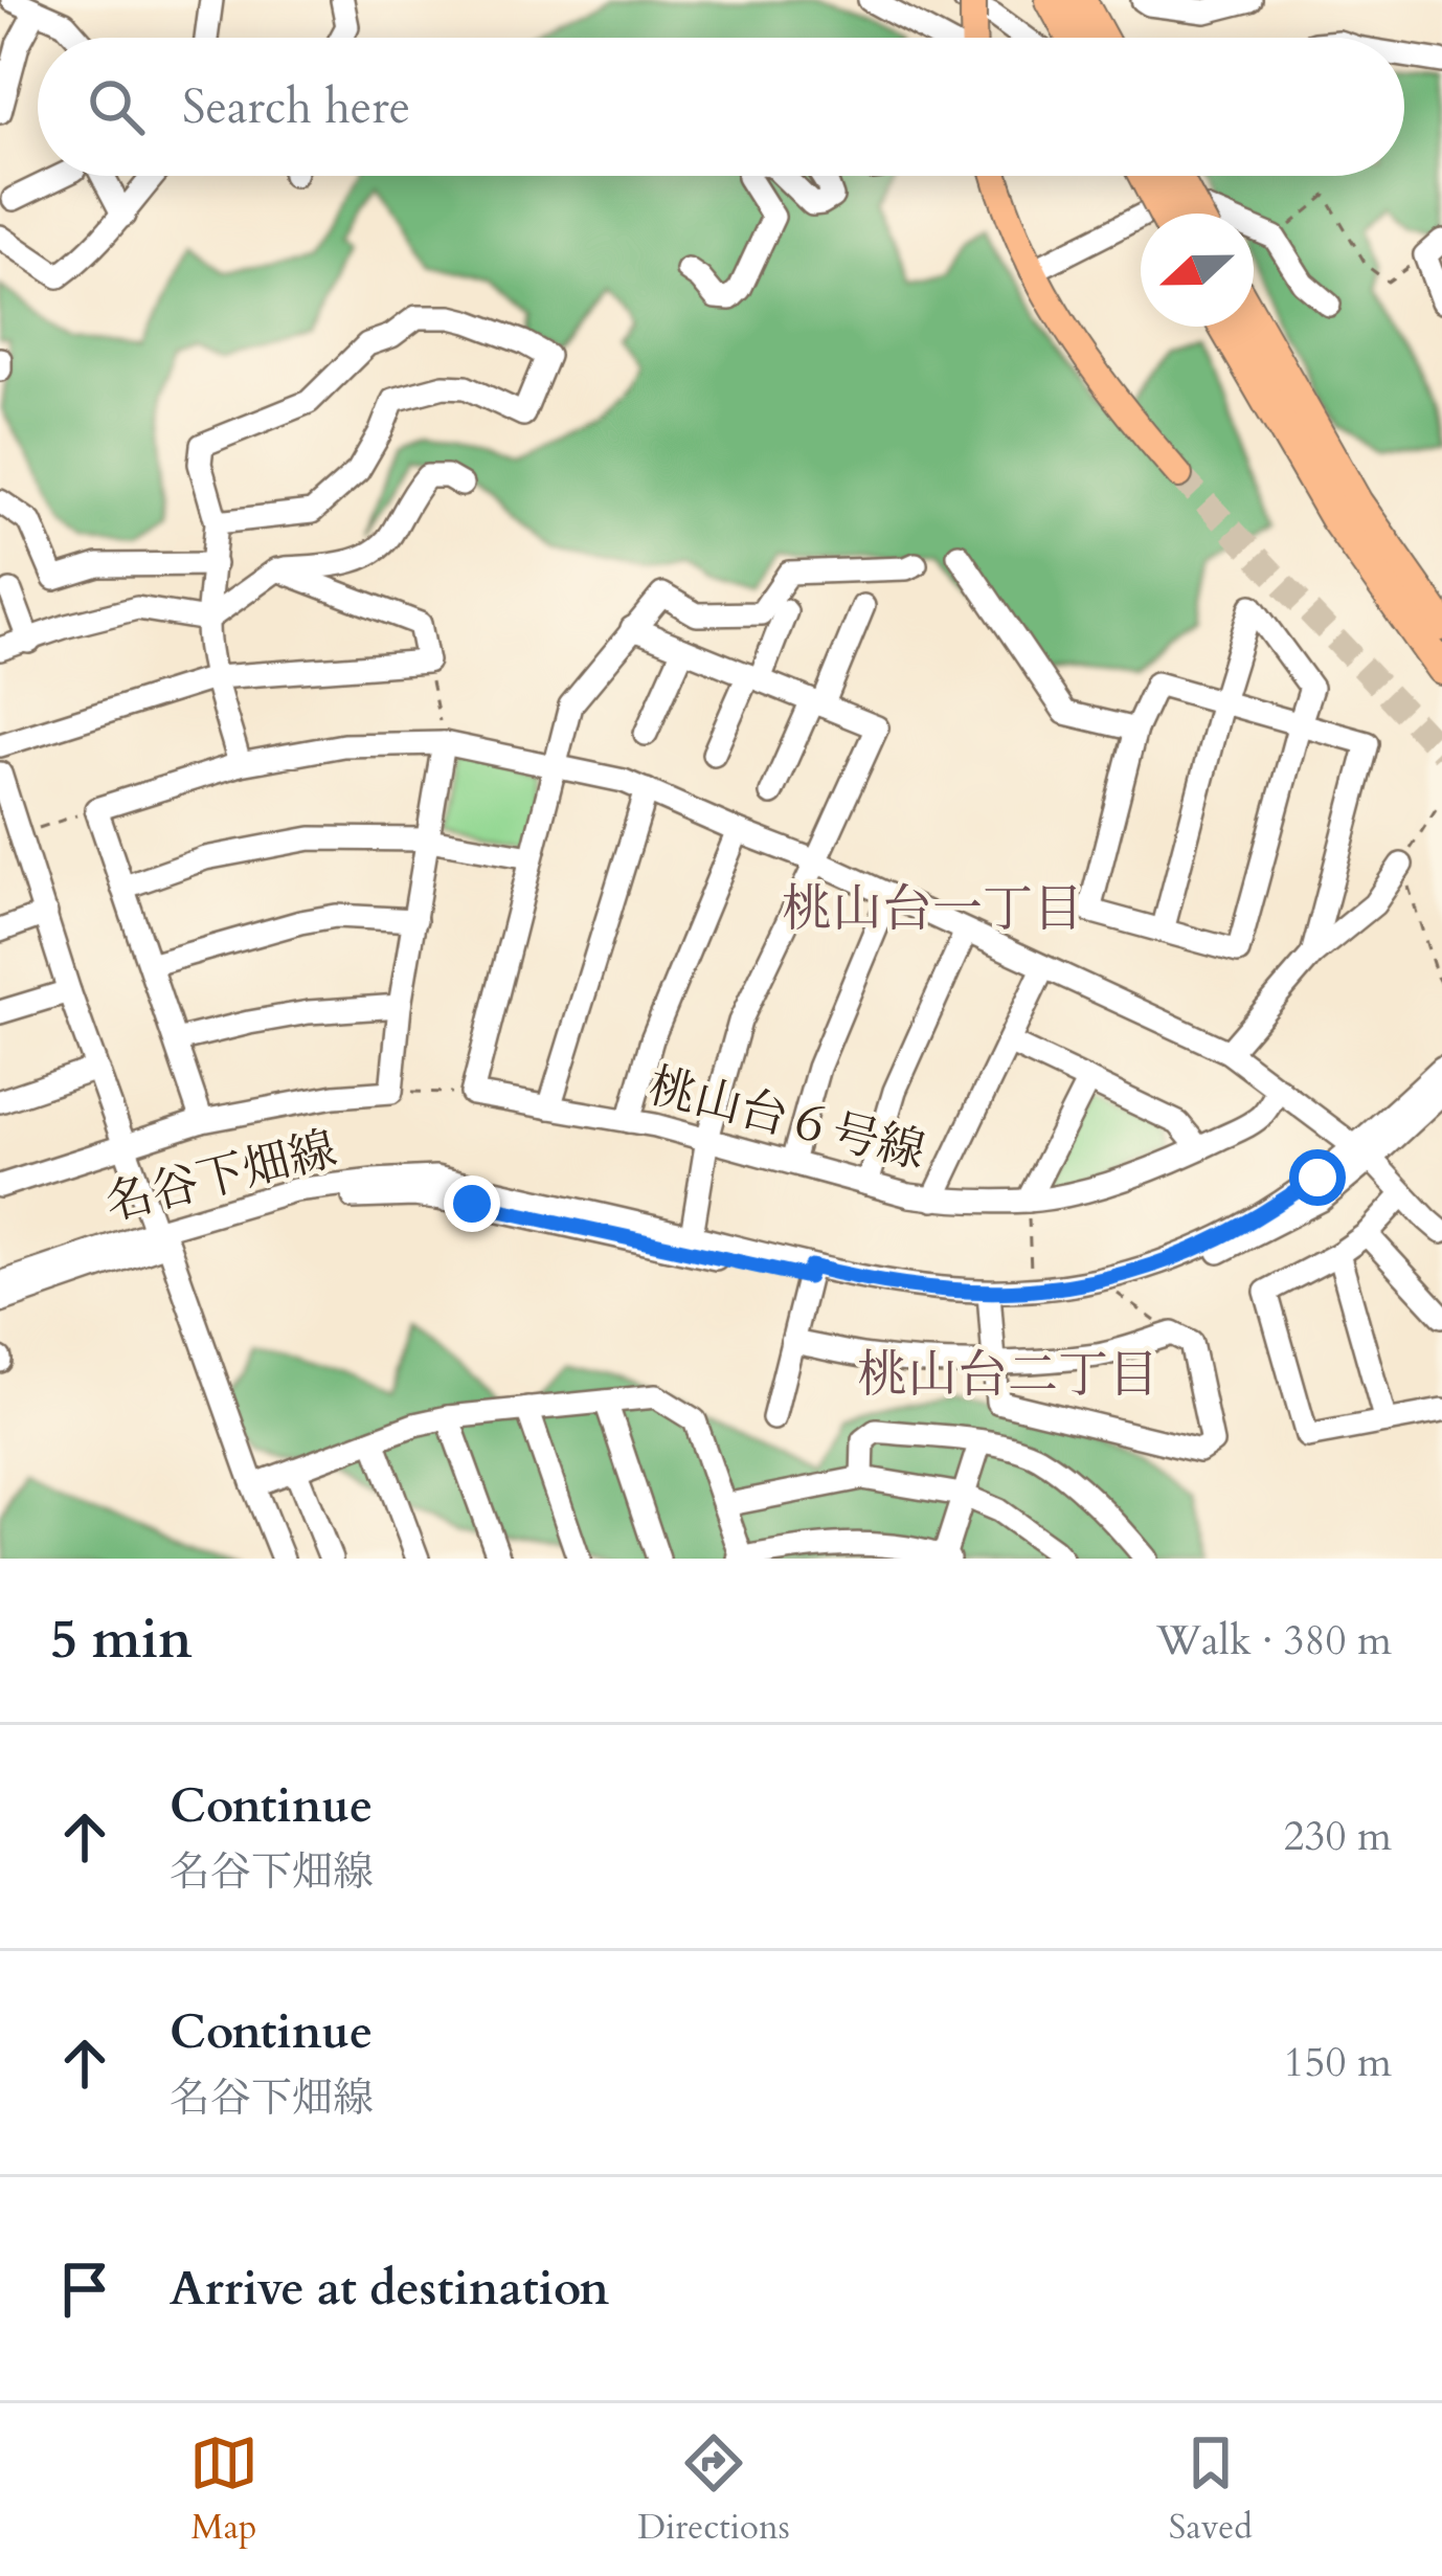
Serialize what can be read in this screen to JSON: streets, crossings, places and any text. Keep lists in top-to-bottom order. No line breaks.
{"streets":{"street":["桃山台６号線","名谷下畑線"]},"districts":["桃山台一丁目","桃山台二丁目"],"north":"left","page":{"search":"Search here","heading":["5 min","Walk · 380 m"],"list":[["Continue","名谷下畑線","230 m"],["Continue","名谷下畑線","150 m"],"Arrive at destination"],"nav":["Map","Directions","Saved"]}}
